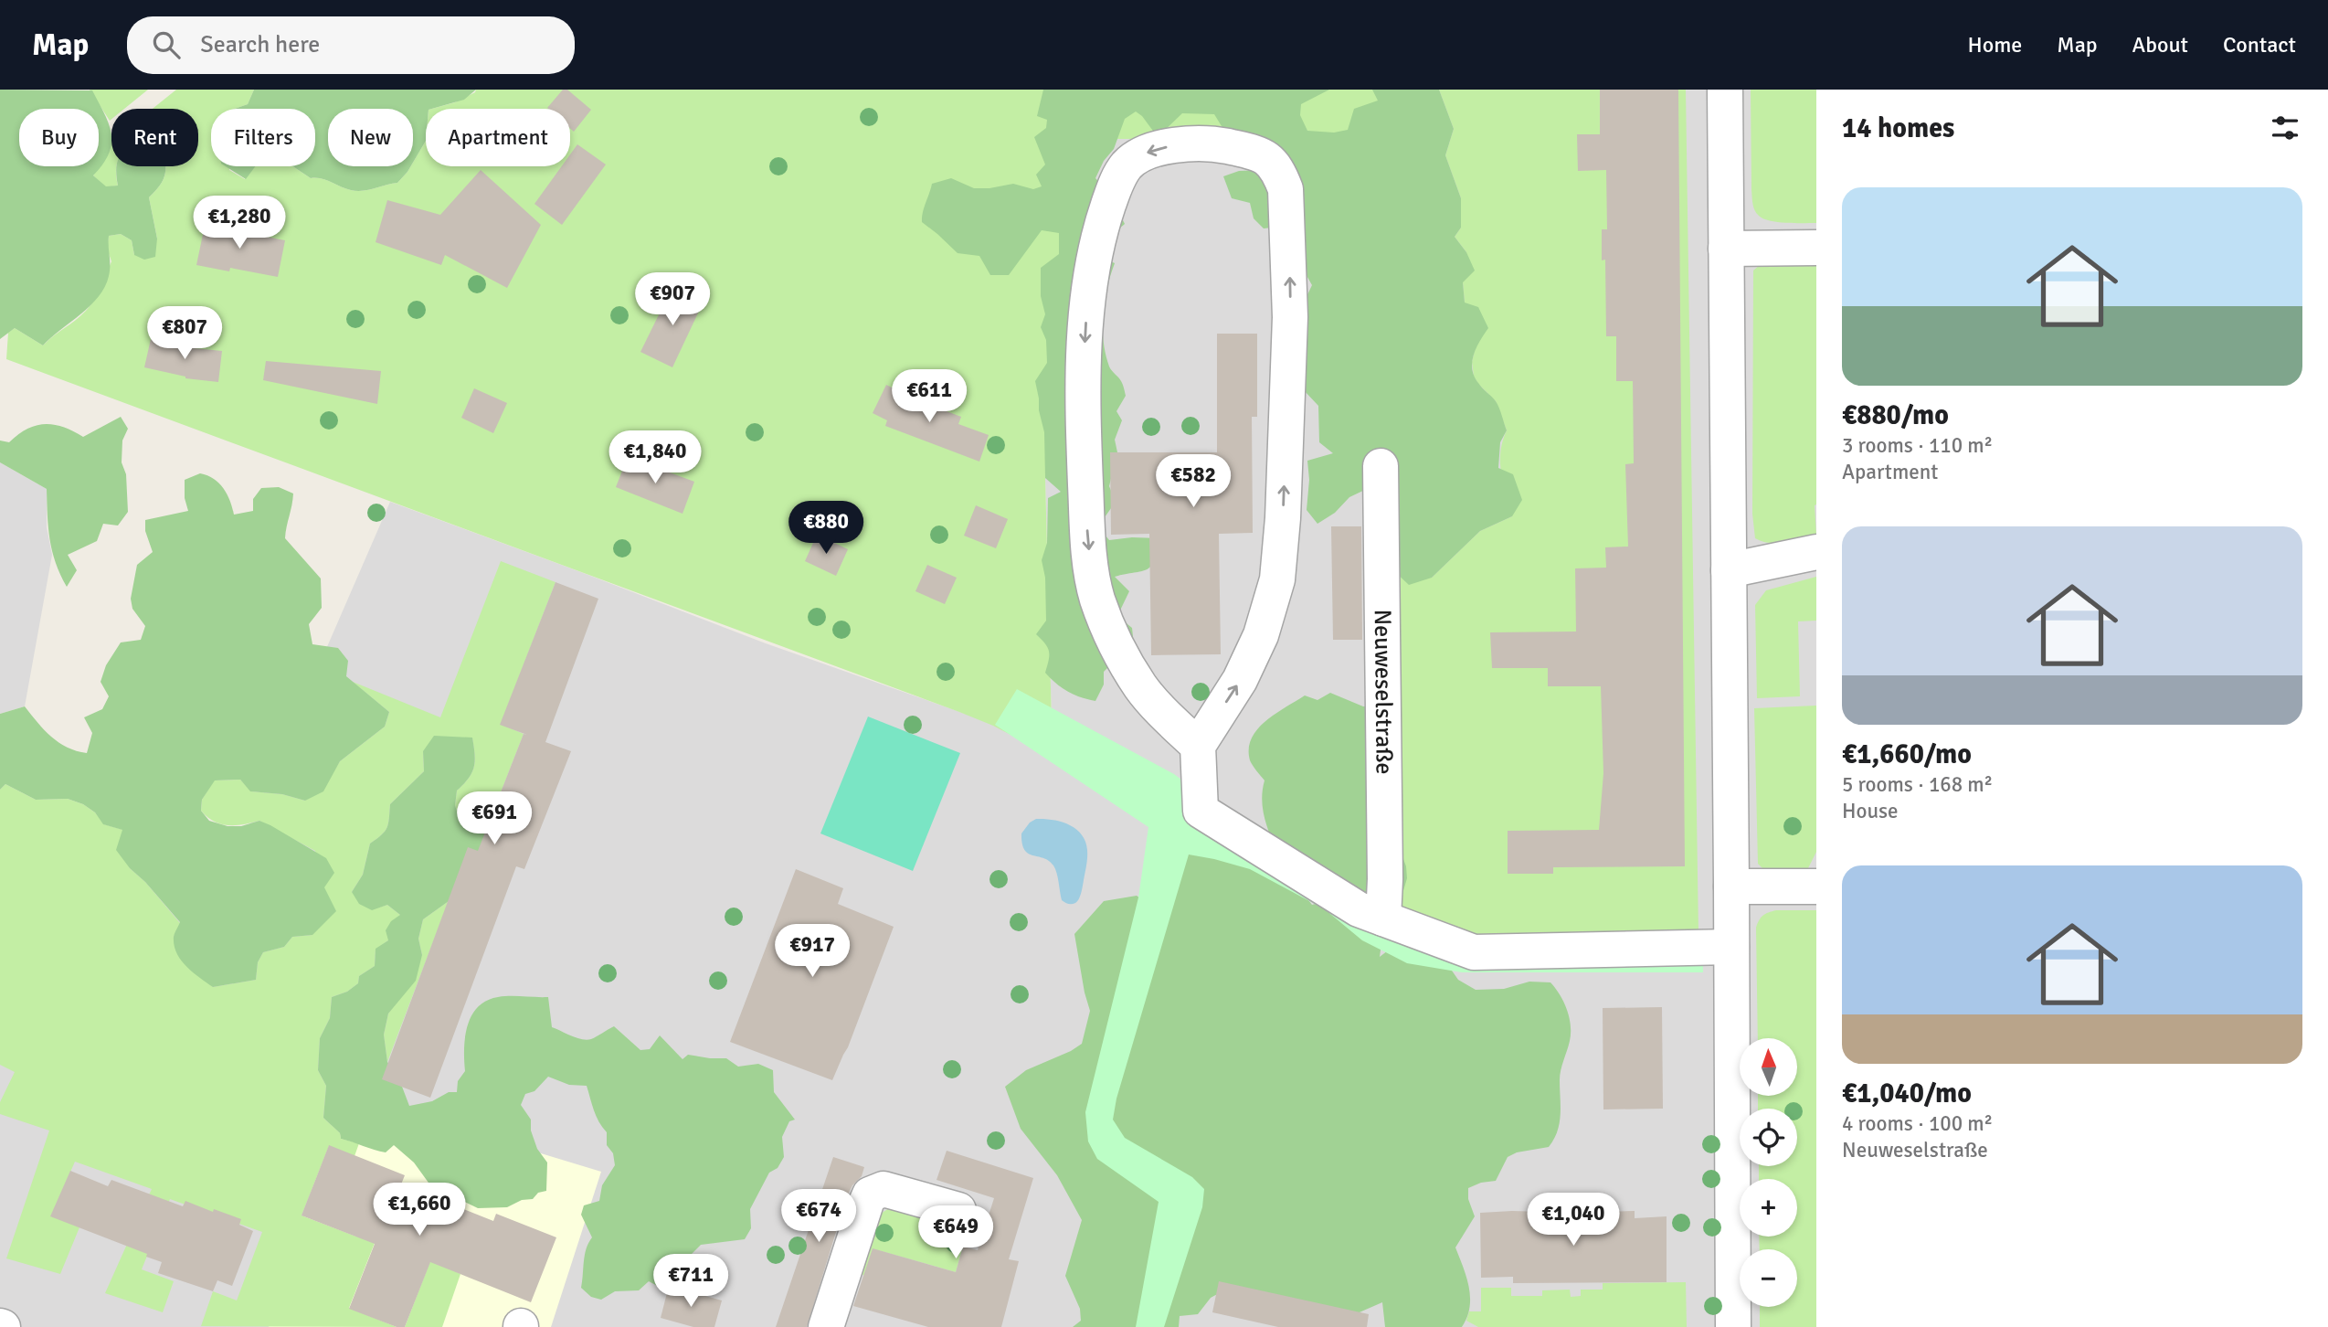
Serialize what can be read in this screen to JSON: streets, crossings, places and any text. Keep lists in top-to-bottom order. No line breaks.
{"streets":{"street":["Neuweselstraße"]},"north":"top","page":{"header":"Map","search":"Search here","nav":["Home","Map","About","Contact"],"heading":"14 homes","chip":["Buy","Rent","Filters","New","Apartment"],"list":[{"name":"€880/mo","note":"3 rooms · 110 m² · Apartment"},{"name":"€1,660/mo","note":"5 rooms · 168 m² · House"},{"name":"€1,040/mo","note":"4 rooms · 100 m² · Neuweselstraße"}],"price":["€1,280","€907","€807","€611","€1,840","€582","€880","€691","€917","€1,660","€674","€1,040","€649","€711"],"map_buttons":["+","−"]}}
